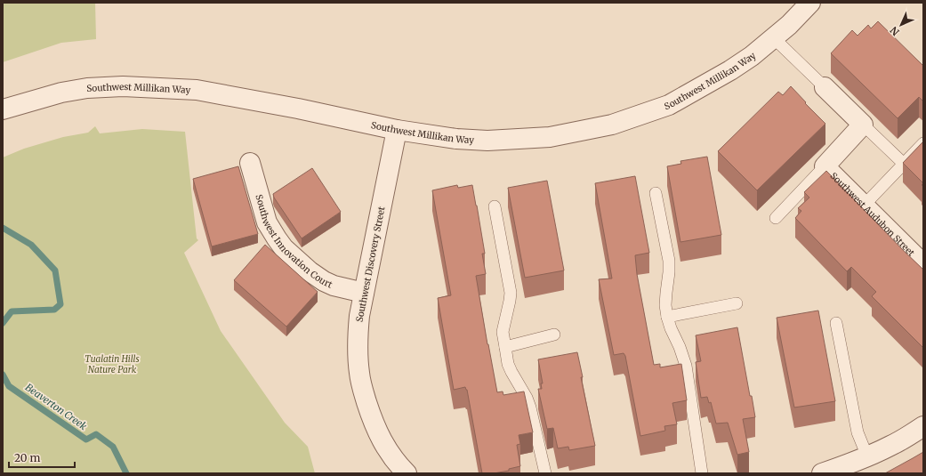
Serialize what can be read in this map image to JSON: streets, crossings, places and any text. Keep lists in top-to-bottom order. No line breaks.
{"streets":{"street":["Southwest Millikan Way","Southwest Audubon Street","Southwest Innovation Court","Southwest Discovery Street"]},"crossings":[["Southwest Millikan Way","Southwest Discovery Street"],["Southwest Innovation Court","Southwest Discovery Street"]],"water":["Beaverton Creek"],"parks":["Tualatin Hills Nature Park"],"scale_bar":"20 m","north":"bottom left"}
